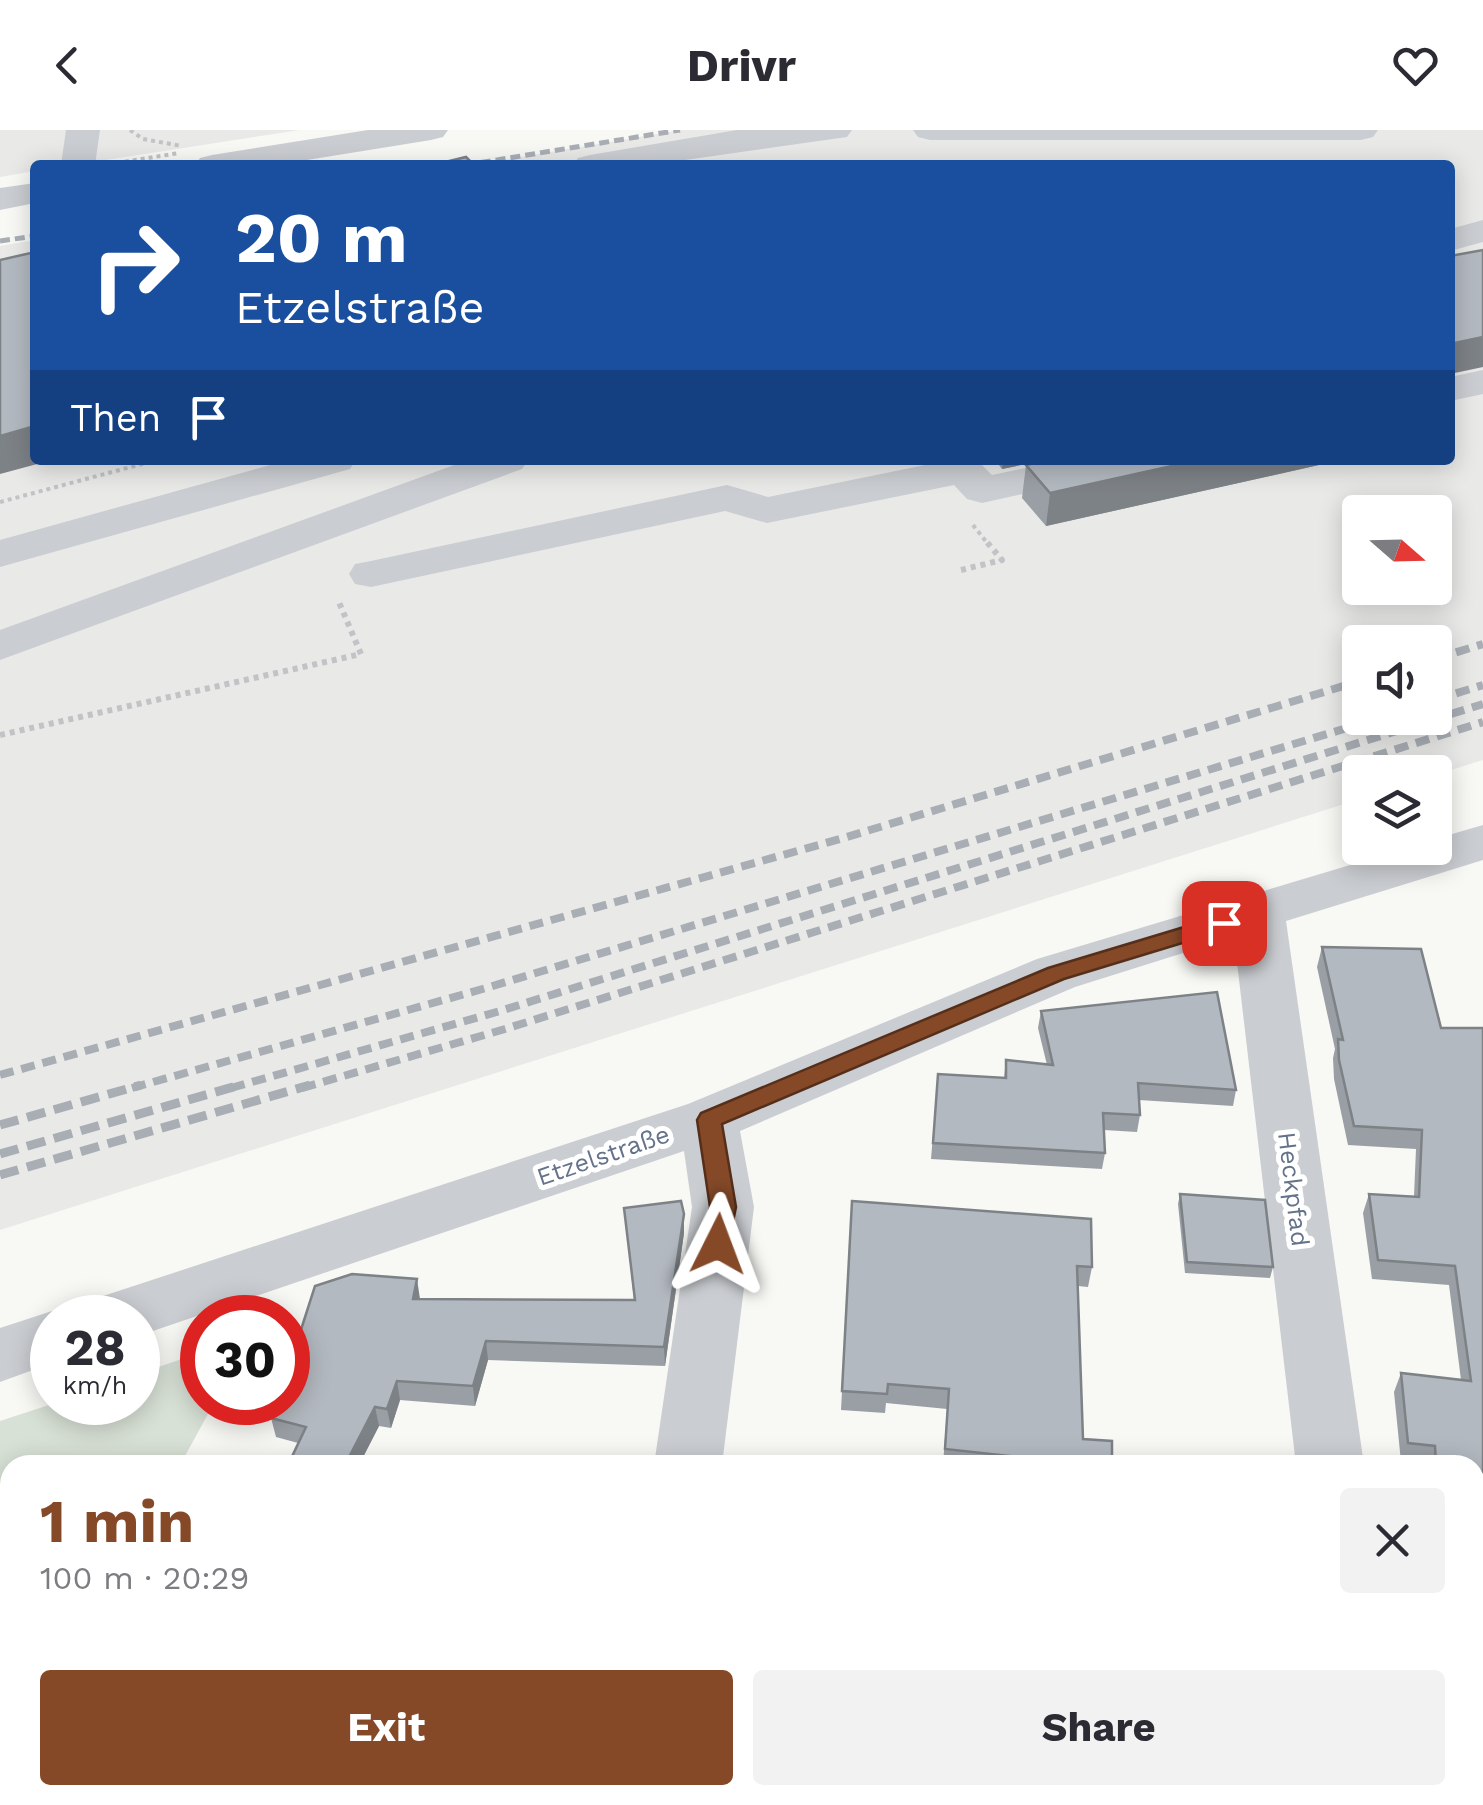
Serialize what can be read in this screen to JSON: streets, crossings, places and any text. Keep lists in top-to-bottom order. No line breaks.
{"streets":{"street":["Etzelstraße","Heckpfad"]},"crossings":[["Etzelstraße","Heckpfad"]],"north":"right","page":{"header":"Drivr","turn":["20 m","Etzelstraße"],"then":"Then","speed":"28 km/h","limit":"30","heading":["1 min","100 m · 20:29"],"buttons":["Exit","Share"]}}
